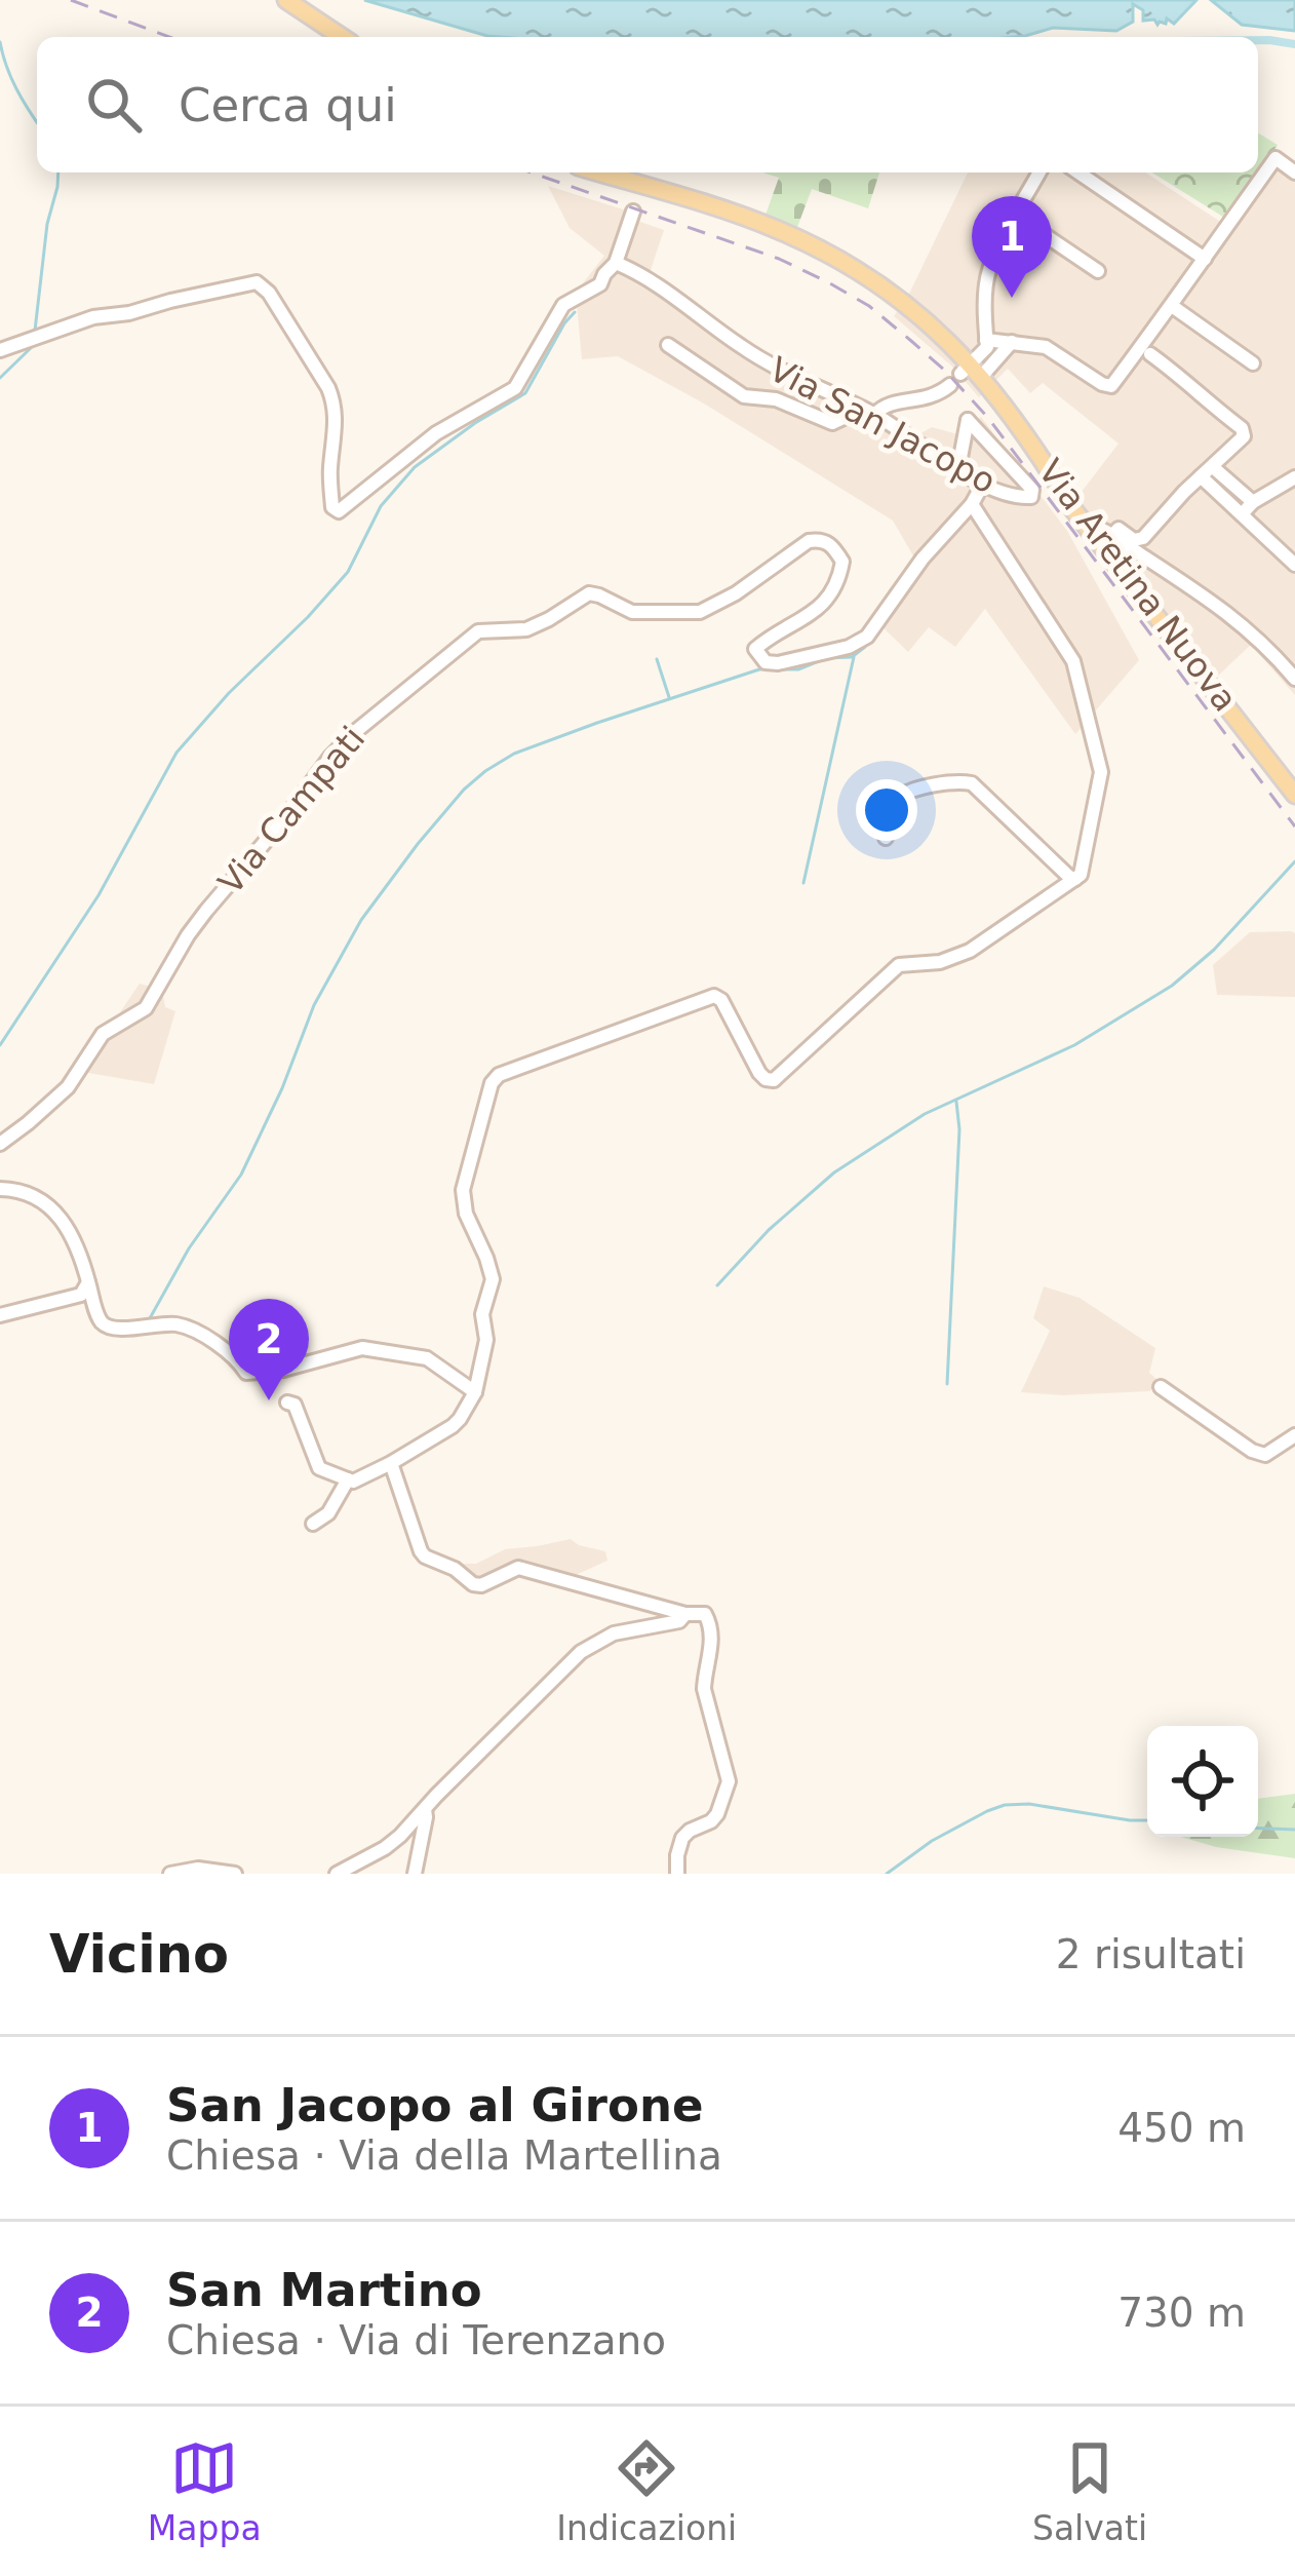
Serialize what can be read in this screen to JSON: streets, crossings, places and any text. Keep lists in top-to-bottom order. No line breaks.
{"streets":{"main road":["Via Aretina Nuova"],"street":["Via San Jacopo","Via Campati"]},"crossings":[["Via San Jacopo","Via Campati"]],"page":{"search":"Cerca qui","pins":["1","2"],"heading":["Vicino","2 risultati"],"list":[{"mark":"1","name":"San Jacopo al Girone","note":"Chiesa · Via della Martellina","value":"450 m"},{"mark":"2","name":"San Martino","note":"Chiesa · Via di Terenzano","value":"730 m"}],"nav":["Mappa","Indicazioni","Salvati"]}}
